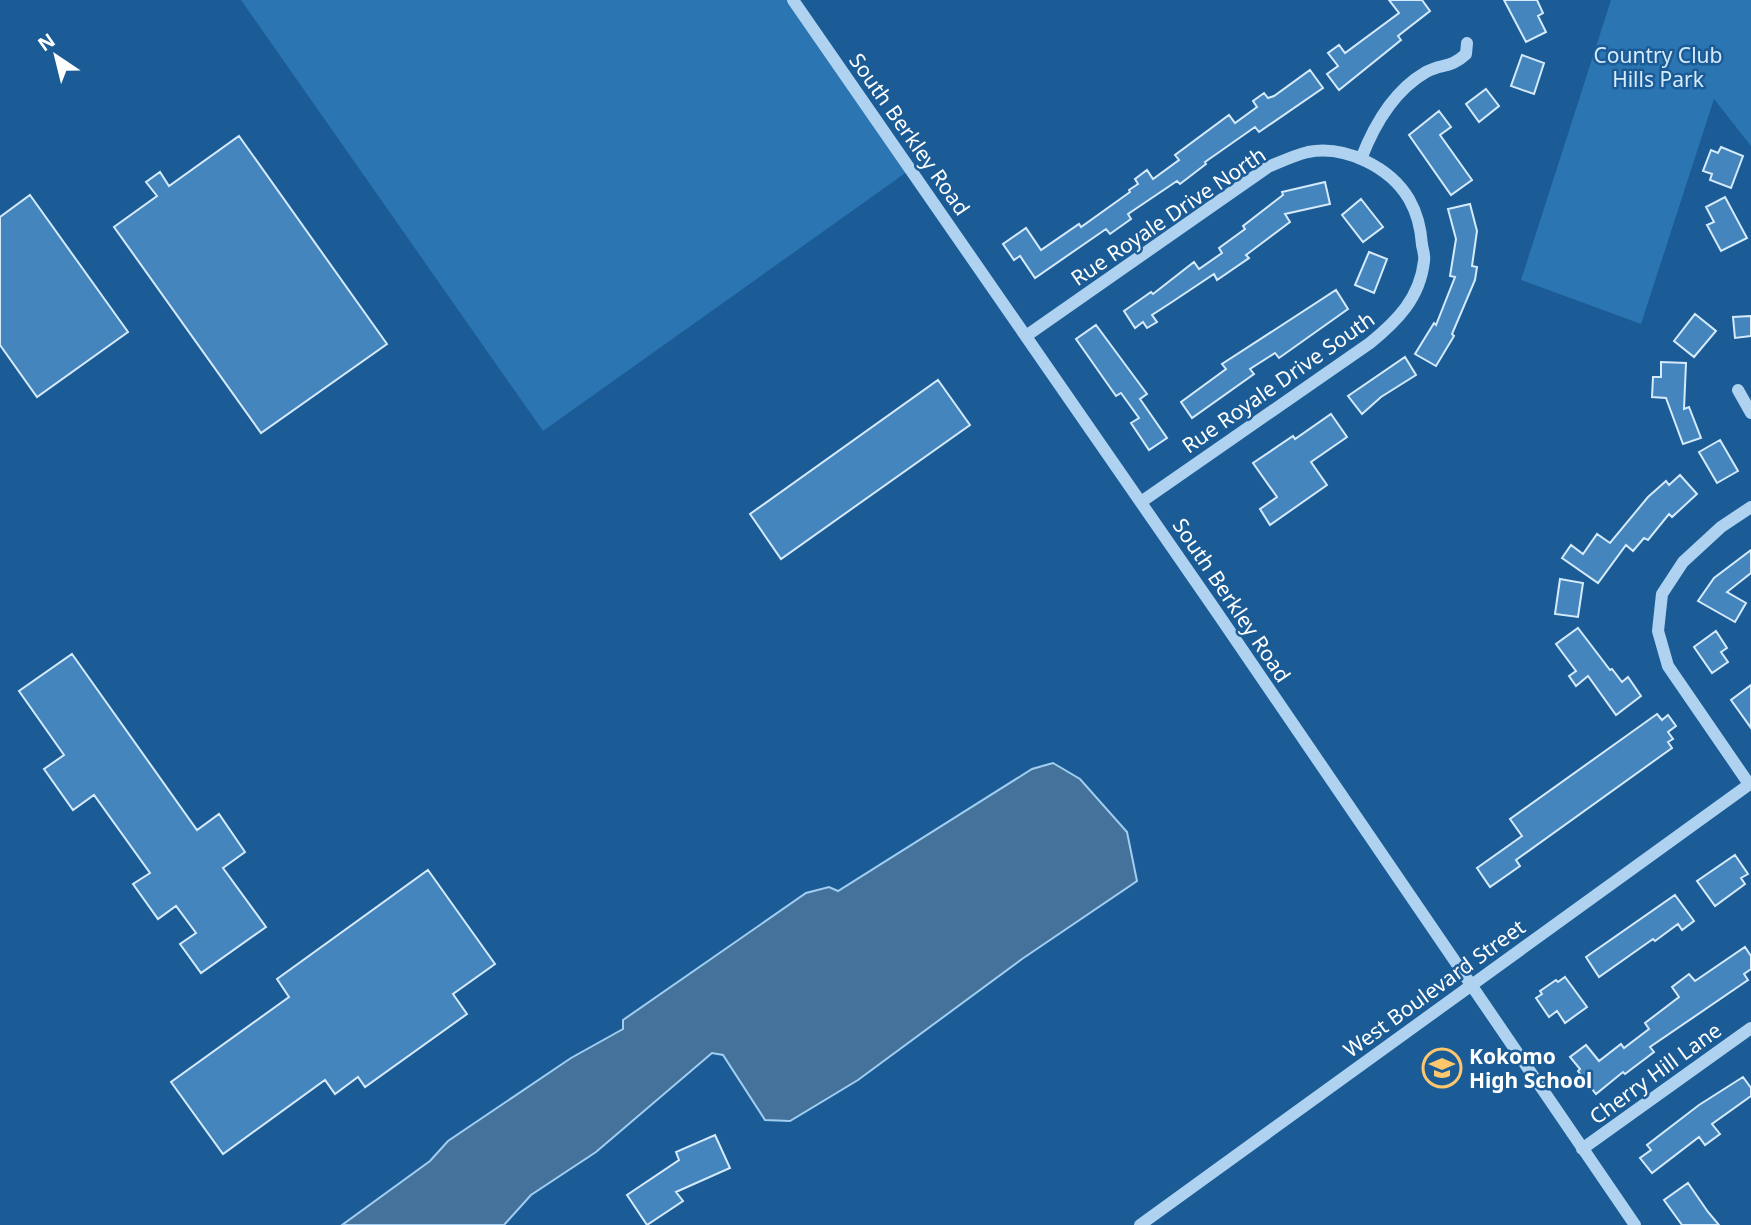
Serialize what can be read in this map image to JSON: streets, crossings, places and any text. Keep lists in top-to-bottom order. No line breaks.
{"streets":{"street":["South Berkley Road","Rue Royale Drive North","Rue Royale Drive South","West Boulevard Street","Cherry Hill Lane"]},"crossings":[["South Berkley Road","Rue Royale Drive North"],["South Berkley Road","Rue Royale Drive South"],["South Berkley Road","West Boulevard Street"],["South Berkley Road","Cherry Hill Lane"],["Rue Royale Drive North","Rue Royale Drive South"]],"parks":["Country Club Hills Park"],"places":{"school or university":["Kokomo High School"]},"north":"top left"}
